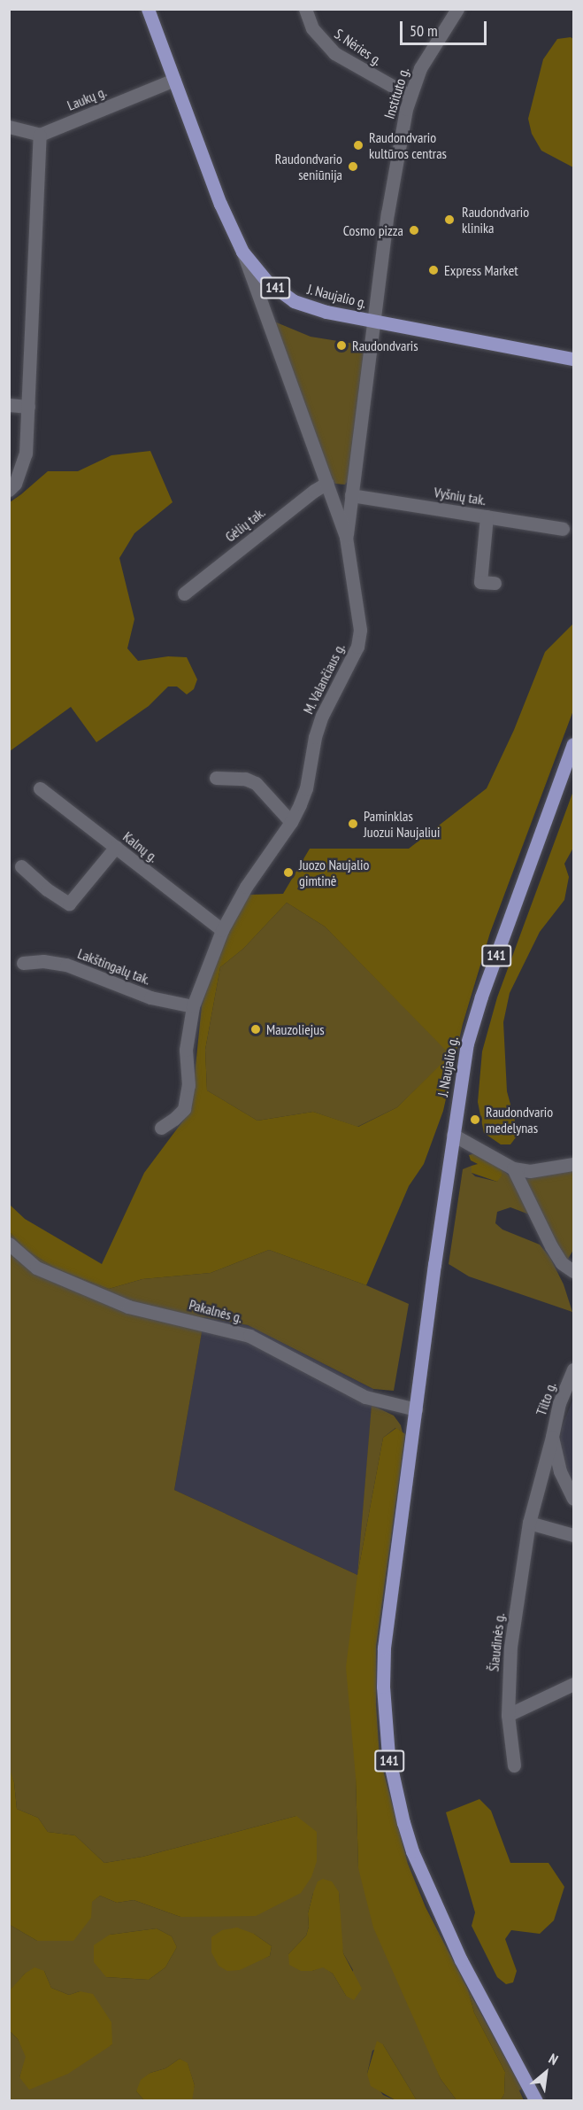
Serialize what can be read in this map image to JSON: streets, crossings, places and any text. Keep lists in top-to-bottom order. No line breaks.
{"streets":{"main road":["141","J. Naujalio g."],"street":["S. Nėries g.","Instituto g.","Laukų g.","Vyšnių tak.","Gėlių tak.","M. Valančiaus g.","Kalnų g.","Lakštingalų tak.","Pakalnės g.","Tilto g.","Šiaudinės g."]},"crossings":[["S. Nėries g.","Instituto g."],["Instituto g.","J. Naujalio g."],["Instituto g.","Vyšnių tak."],["Instituto g.","M. Valančiaus g."],["Laukų g.","J. Naujalio g."],["141","J. Naujalio g."],["141","Pakalnės g."],["J. Naujalio g.","M. Valančiaus g."],["J. Naujalio g.","Pakalnės g."],["Gėlių tak.","M. Valančiaus g."],["M. Valančiaus g.","Kalnų g."],["M. Valančiaus g.","Lakštingalų tak."],["Tilto g.","Šiaudinės g."]],"places":["Raudondvario kultūros centras","Raudondvario seniūnija","Raudondvario klinika","Cosmo pizza","Express Market","Raudondvaris","Paminklas Juozui Naujaliui","Juozo Naujalio gimtinė","Mauzoliejus","Raudondvario medelynas"],"scale_bar":"50 m","north":"top right"}
